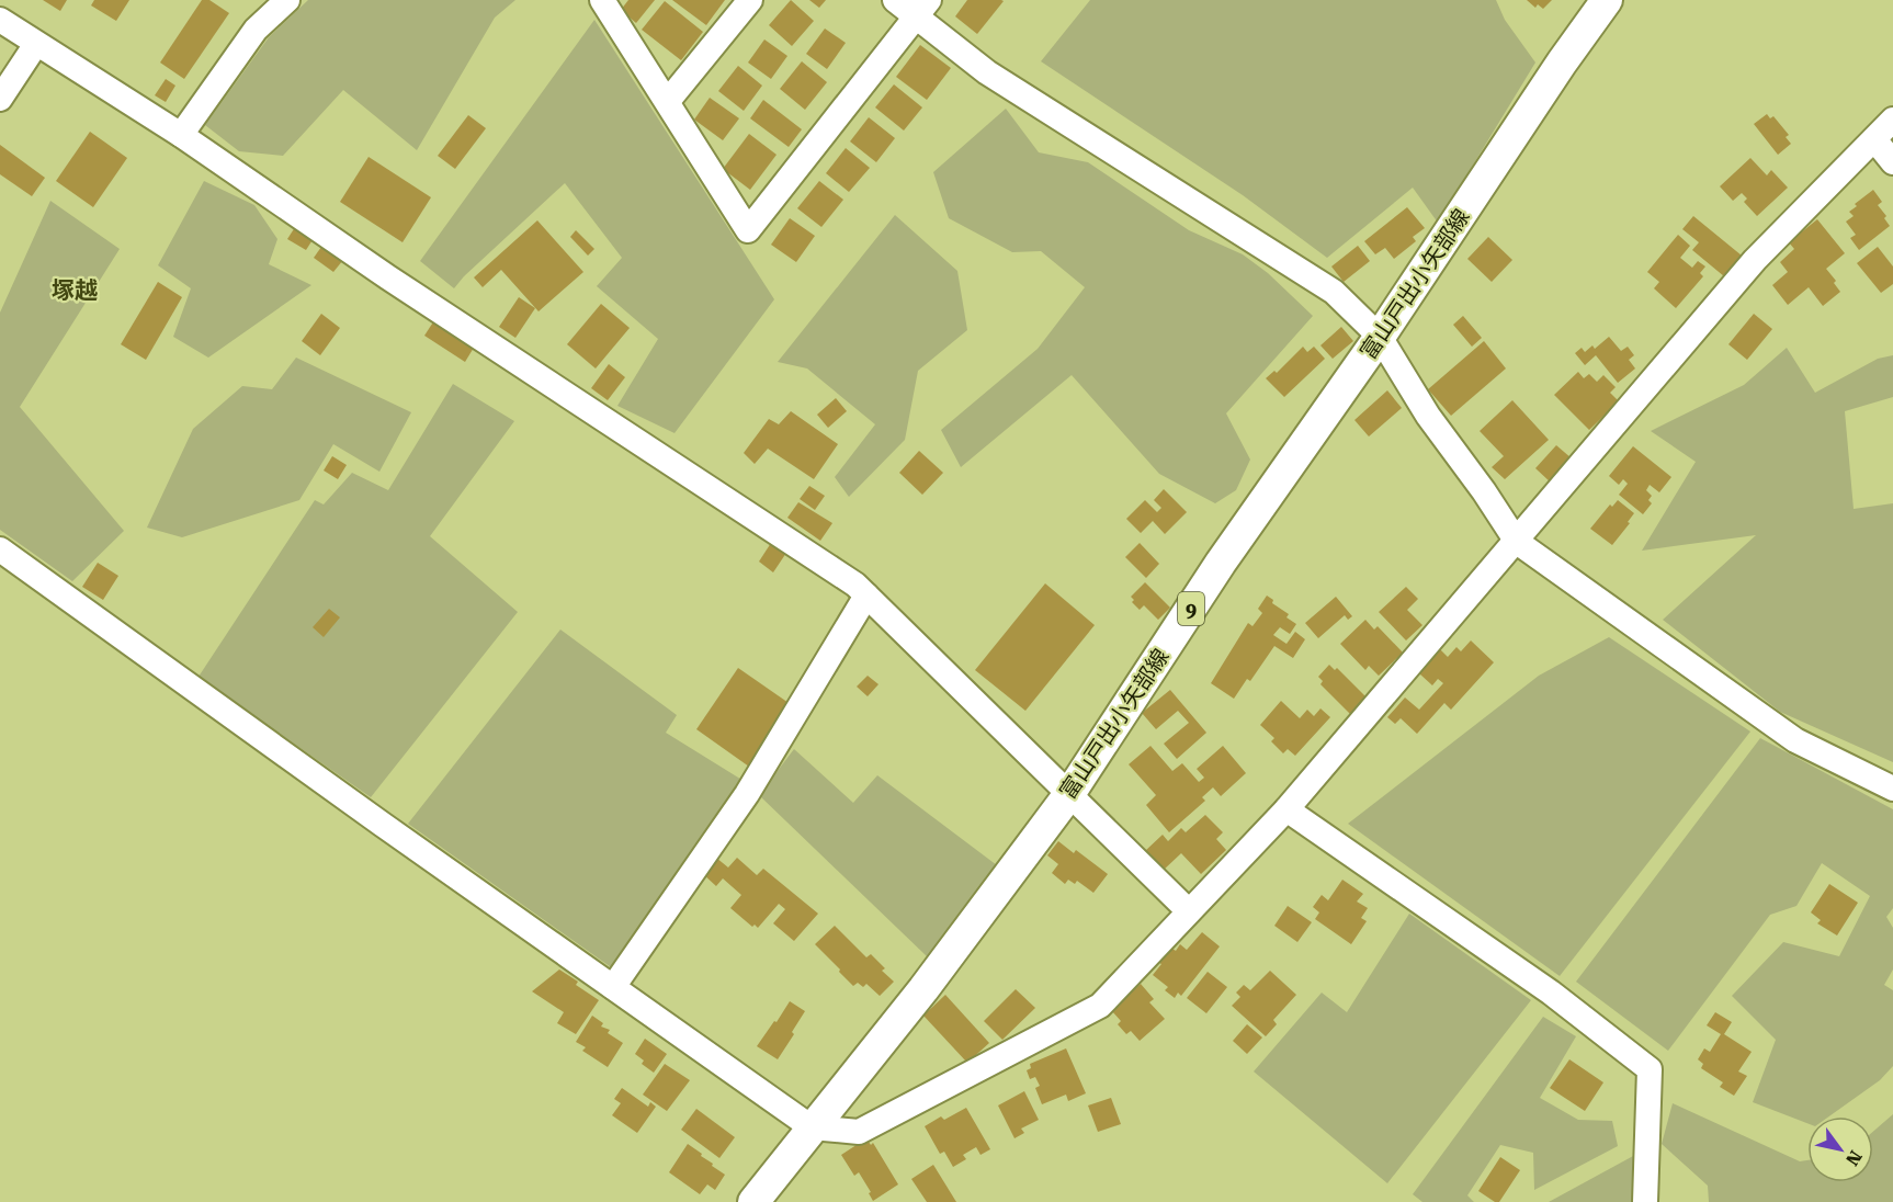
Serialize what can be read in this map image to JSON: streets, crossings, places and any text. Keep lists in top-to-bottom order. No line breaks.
{"streets":{"main road":["富山戸出小矢部線","9"]},"districts":["塚越"],"north":"bottom right"}
